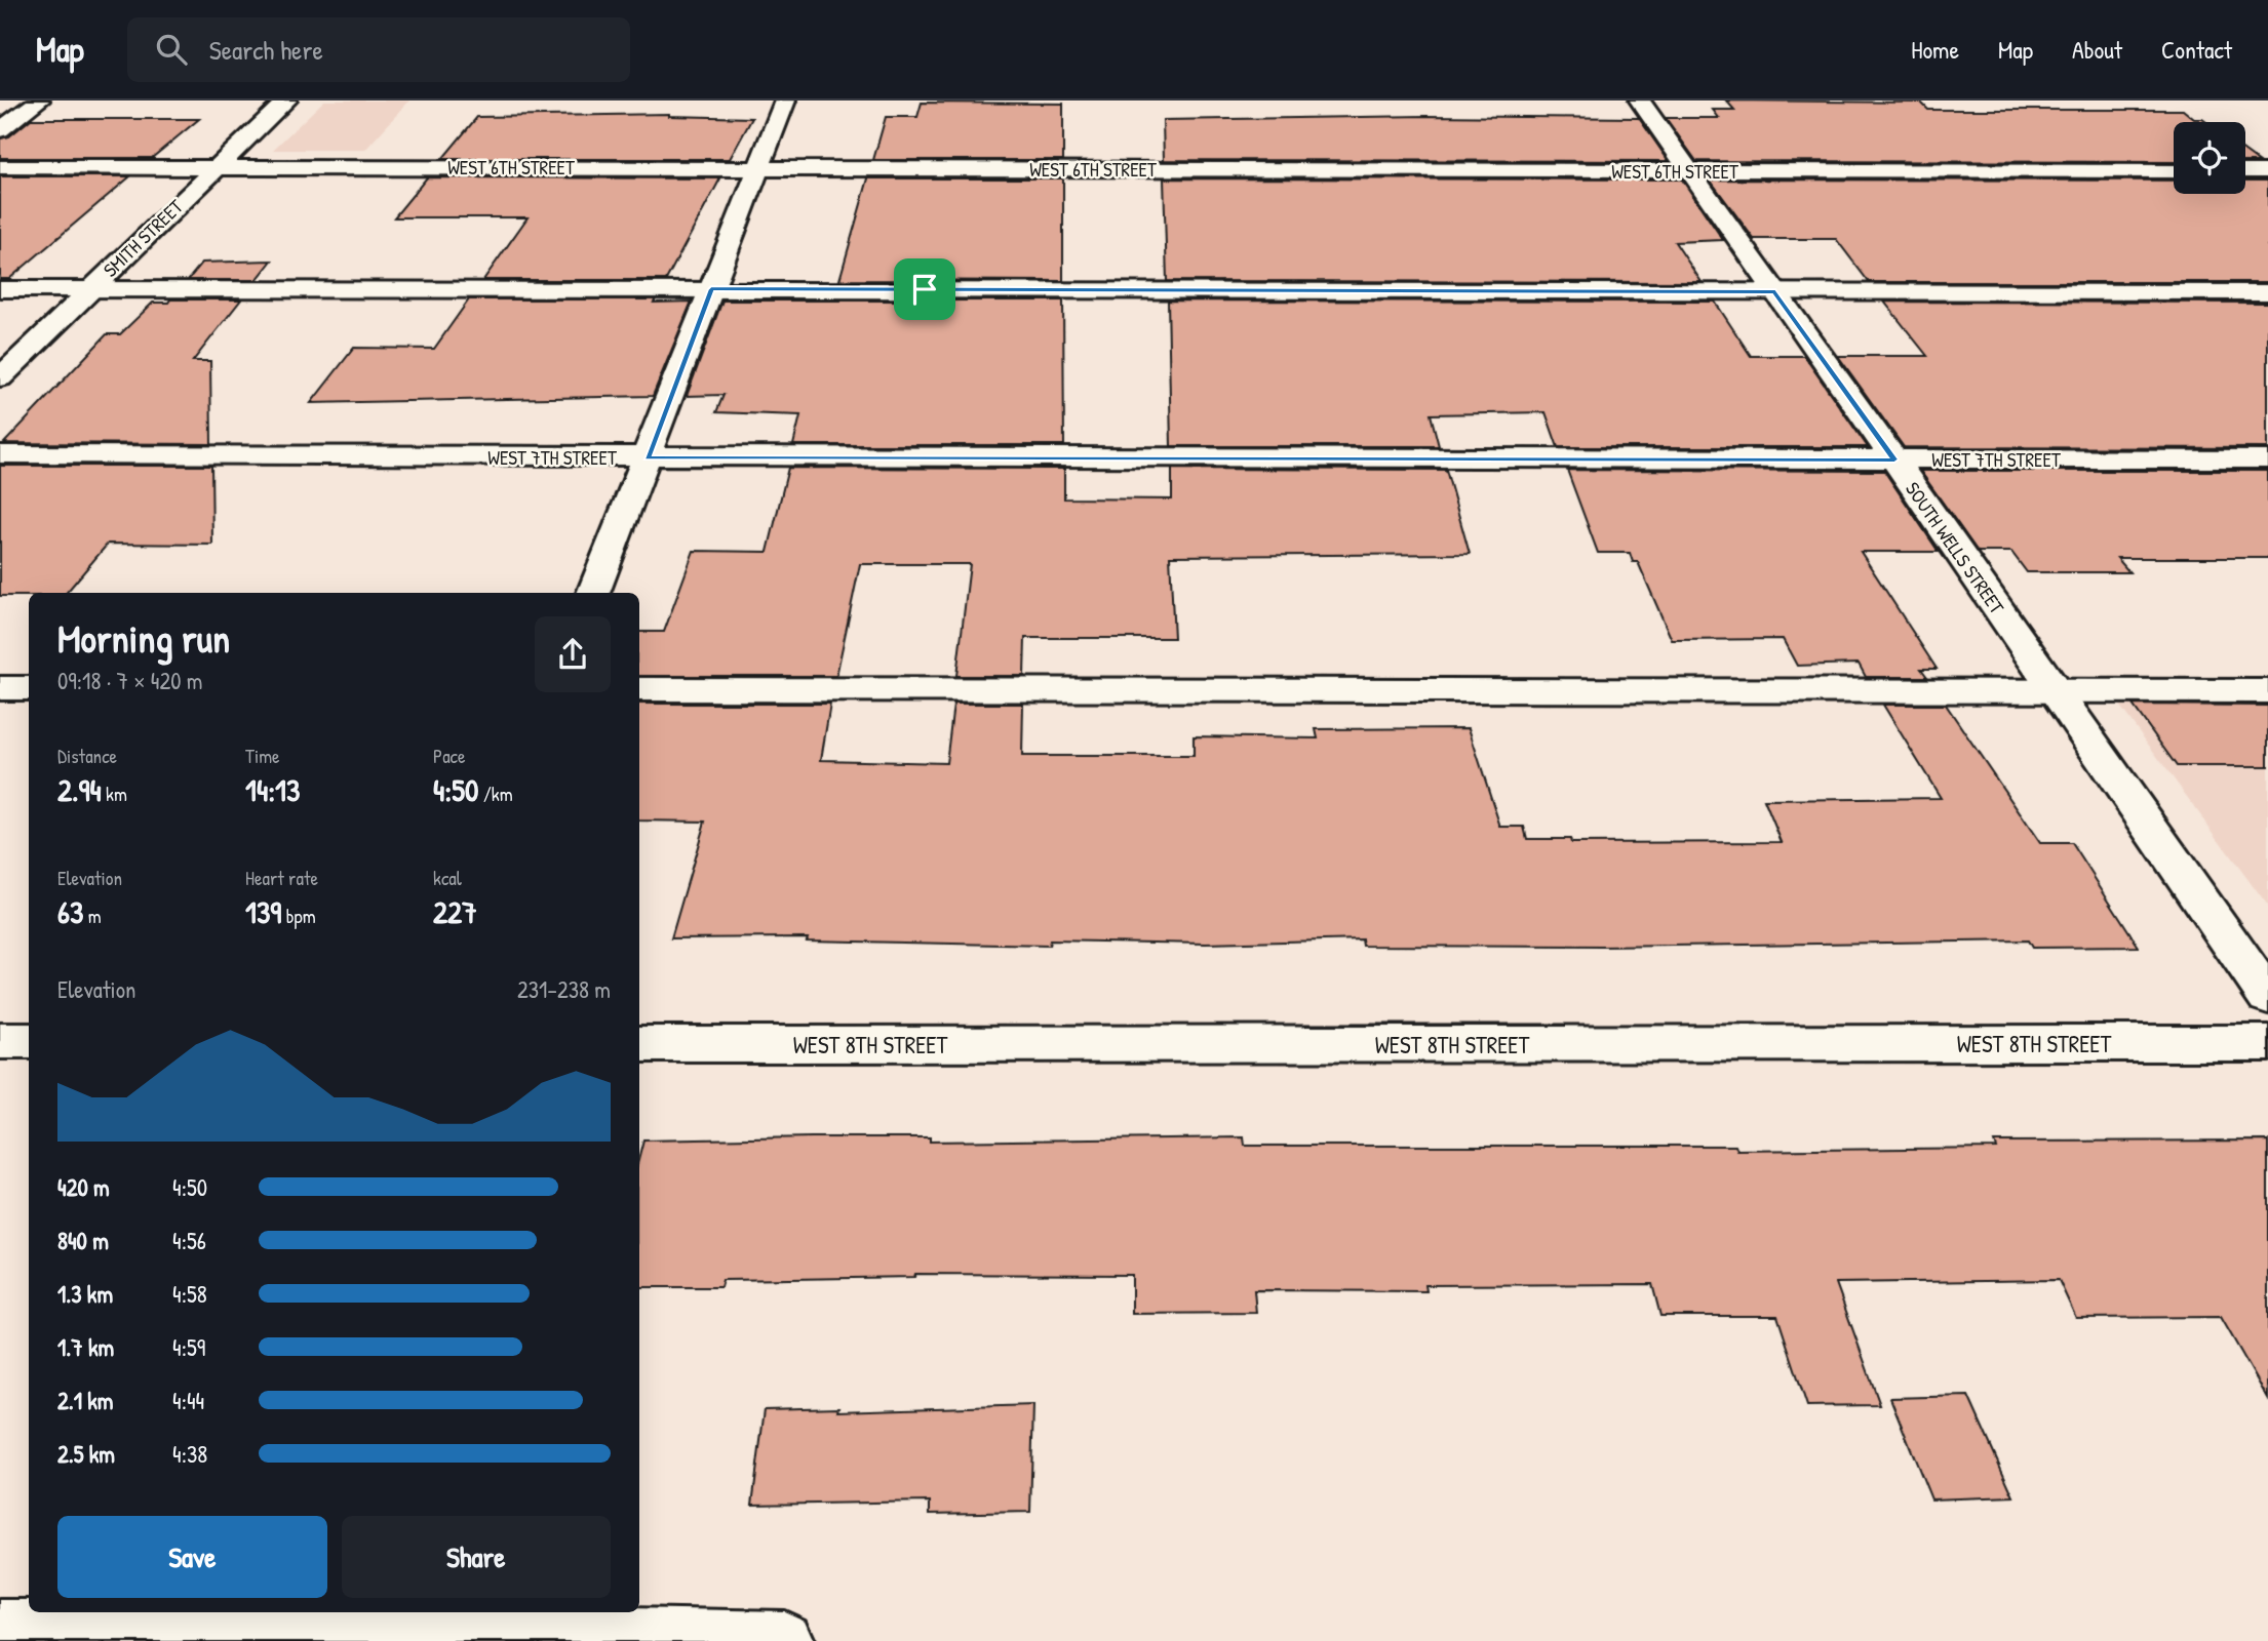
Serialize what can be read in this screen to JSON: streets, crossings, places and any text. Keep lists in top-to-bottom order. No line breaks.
{"streets":{"street":["WEST 6TH STREET","SMITH STREET","WEST 7TH STREET","SOUTH WELLS STREET","WEST 8TH STREET"]},"crossings":[["WEST 6TH STREET","SMITH STREET"],["WEST 6TH STREET","SOUTH WELLS STREET"],["WEST 7TH STREET","SOUTH WELLS STREET"]],"page":{"header":"Map","search":"Search here","nav":["Home","Map","About","Contact"],"heading":["Morning run","09:18 · 7 × 420 m"],"stats":[["Distance","2.94 km"],["Time","14:13"],["Pace","4:50 /km"],["Elevation","63 m"],["Heart rate","139 bpm"],["kcal","227"]],"chart":["Elevation","231–238 m"],"list":[{"name":"420 m","note":"4:50"},{"name":"840 m","note":"4:56"},{"name":"1.3 km","note":"4:58"},{"name":"1.7 km","note":"4:59"},{"name":"2.1 km","note":"4:44"},{"name":"2.5 km","note":"4:38"}],"buttons":["Save","Share"]}}
